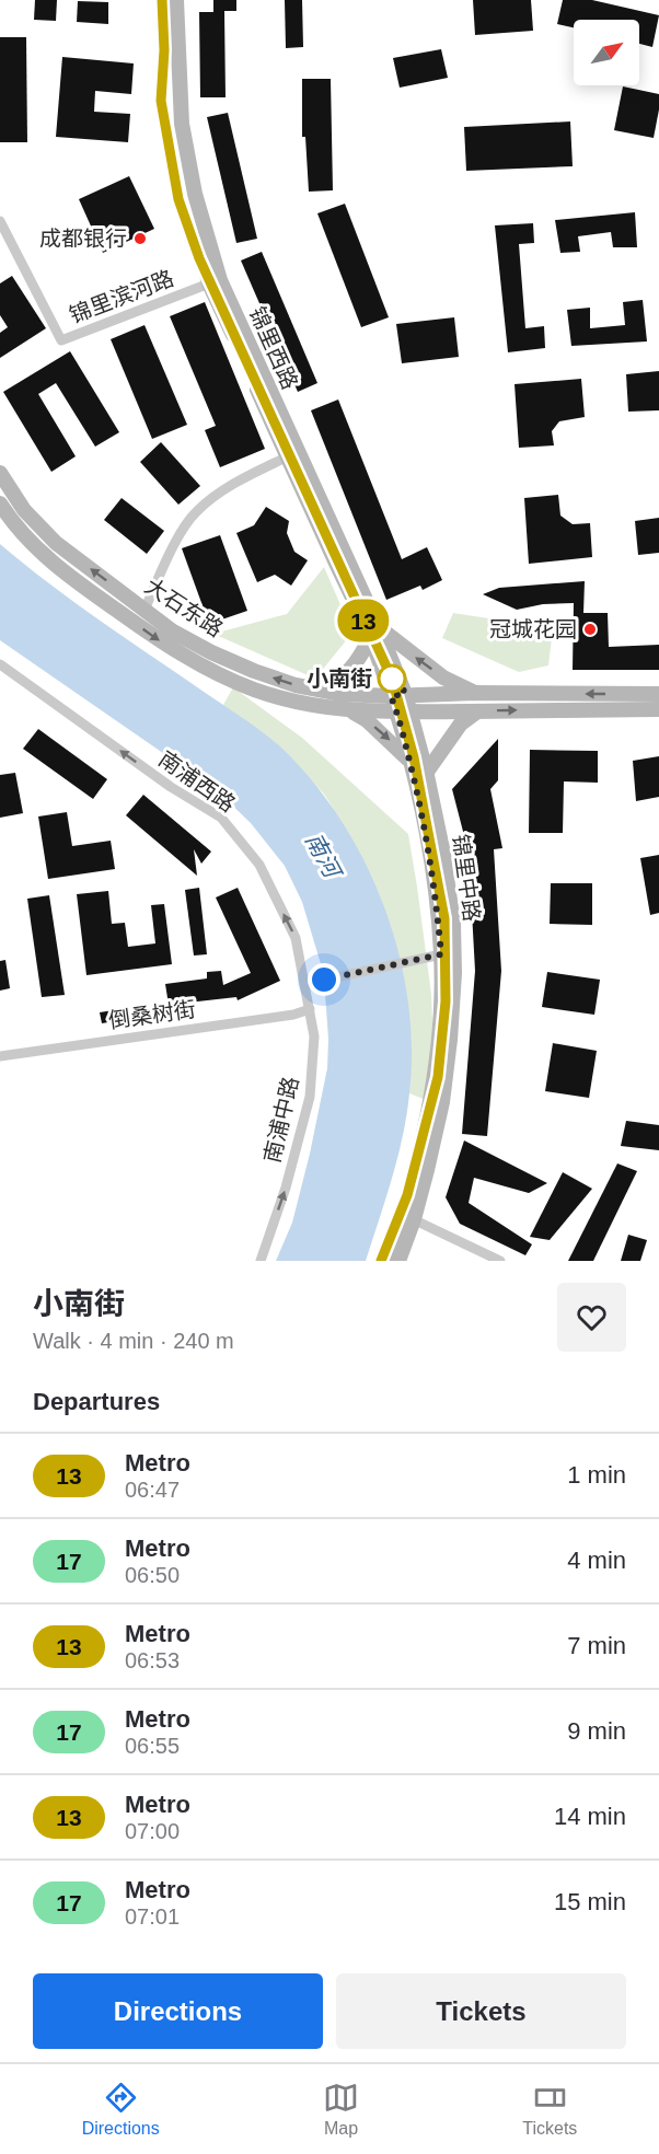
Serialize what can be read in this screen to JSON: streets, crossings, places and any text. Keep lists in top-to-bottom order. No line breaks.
{"streets":{"main road":["锦里西路","大石东路","锦里中路"],"street":["锦里滨河路","南浦西路","倒桑树街","南浦中路"]},"crossings":[["锦里滨河路","锦里西路"],["锦里西路","大石东路"],["锦里西路","锦里中路"],["大石东路","锦里中路"],["南浦西路","南浦中路"],["倒桑树街","南浦中路"]],"one_way":["南浦西路","南浦中路"],"water":["南河"],"places":["成都银行","冠城花园","小南街"],"lines":["metro line 13"],"north":"top right","page":{"on_map":"13","heading":[["小南街","Walk · 4 min · 240 m"],"Departures"],"list":[{"mark":"13","name":"Metro","note":"06:47","value":"1 min"},{"mark":"17","name":"Metro","note":"06:50","value":"4 min"},{"mark":"13","name":"Metro","note":"06:53","value":"7 min"},{"mark":"17","name":"Metro","note":"06:55","value":"9 min"},{"mark":"13","name":"Metro","note":"07:00","value":"14 min"},{"mark":"17","name":"Metro","note":"07:01","value":"15 min"}],"buttons":["Directions","Tickets"],"tabs":["Directions","Map","Tickets"]}}
